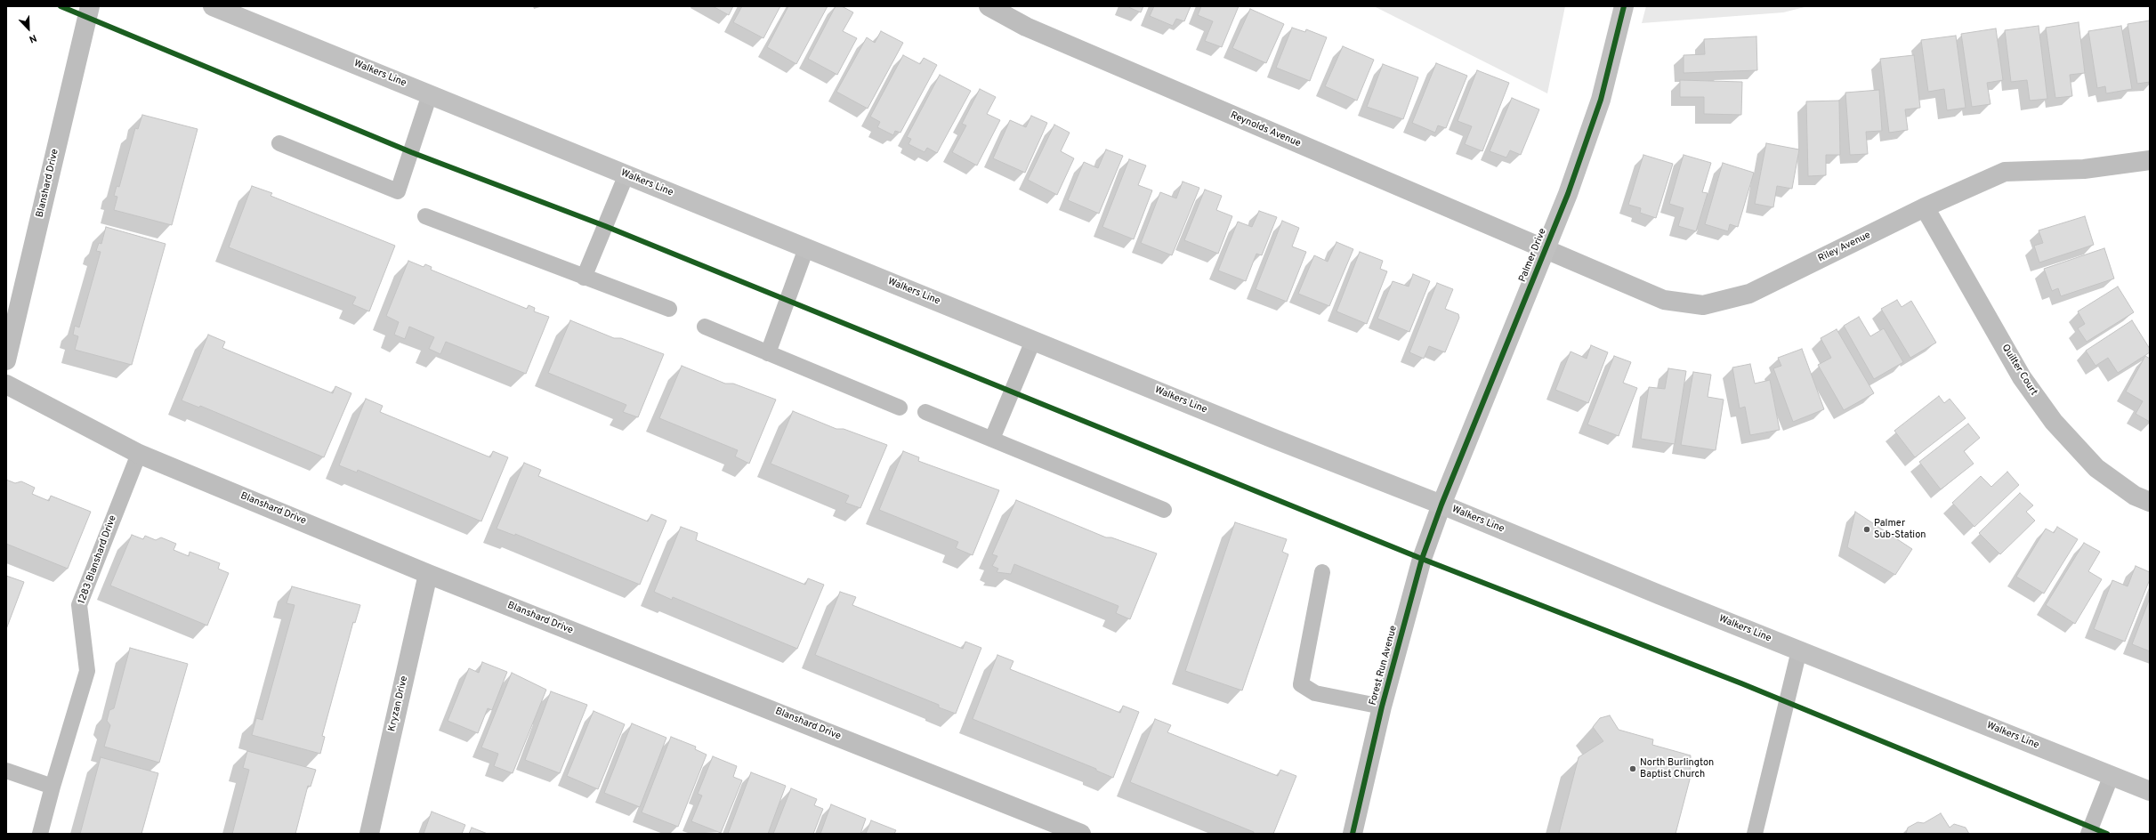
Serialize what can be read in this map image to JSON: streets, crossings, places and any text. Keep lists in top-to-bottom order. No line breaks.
{"streets":{"main road":["Walkers Line","Palmer Drive"],"street":["Reynolds Avenue","Blanshard Drive","Riley Avenue","Quilter Court","Forest Run Avenue","Kryzan Drive"],"lane":["1283 Blanshard Drive"]},"crossings":[["Walkers Line","Palmer Drive"],["Walkers Line","Forest Run Avenue"],["Reynolds Avenue","Riley Avenue"],["Reynolds Avenue","Palmer Drive"],["Blanshard Drive","1283 Blanshard Drive"],["Blanshard Drive","Kryzan Drive"],["Riley Avenue","Palmer Drive"],["Riley Avenue","Quilter Court"],["Palmer Drive","Forest Run Avenue"]],"places":["Palmer Sub-Station","North Burlington Baptist Church"],"north":"bottom right"}
